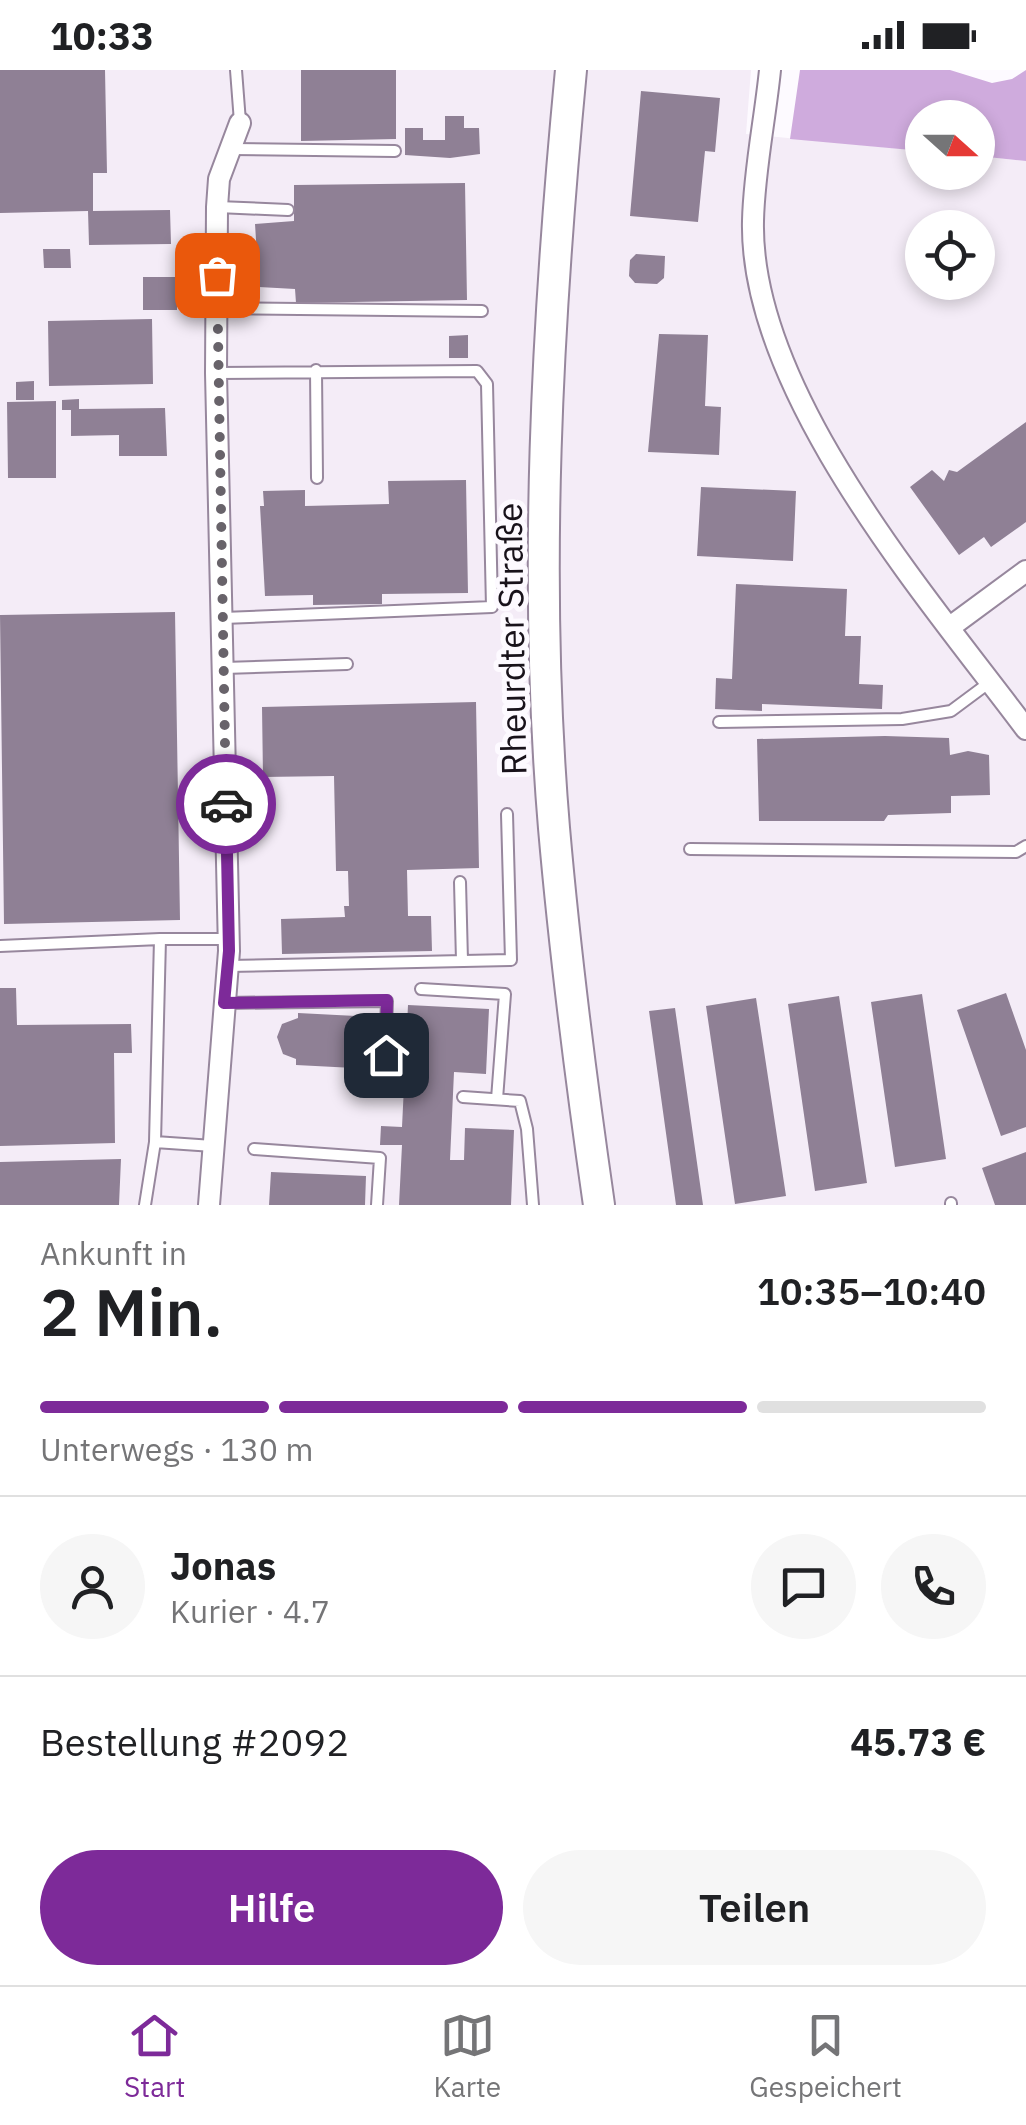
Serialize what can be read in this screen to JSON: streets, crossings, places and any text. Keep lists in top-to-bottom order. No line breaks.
{"streets":{"main road":["Rheurdter Straße"]},"north":"right","page":{"status":"10:33","heading":["2 Min.","Ankunft in","10:35–10:40"],"panel":["Jonas","Kurier · 4.7","Bestellung #2092","45.73 €"],"bar":"Unterwegs · 130 m","buttons":["Hilfe","Teilen"],"tabs":["Start","Karte","Gespeichert"]}}
